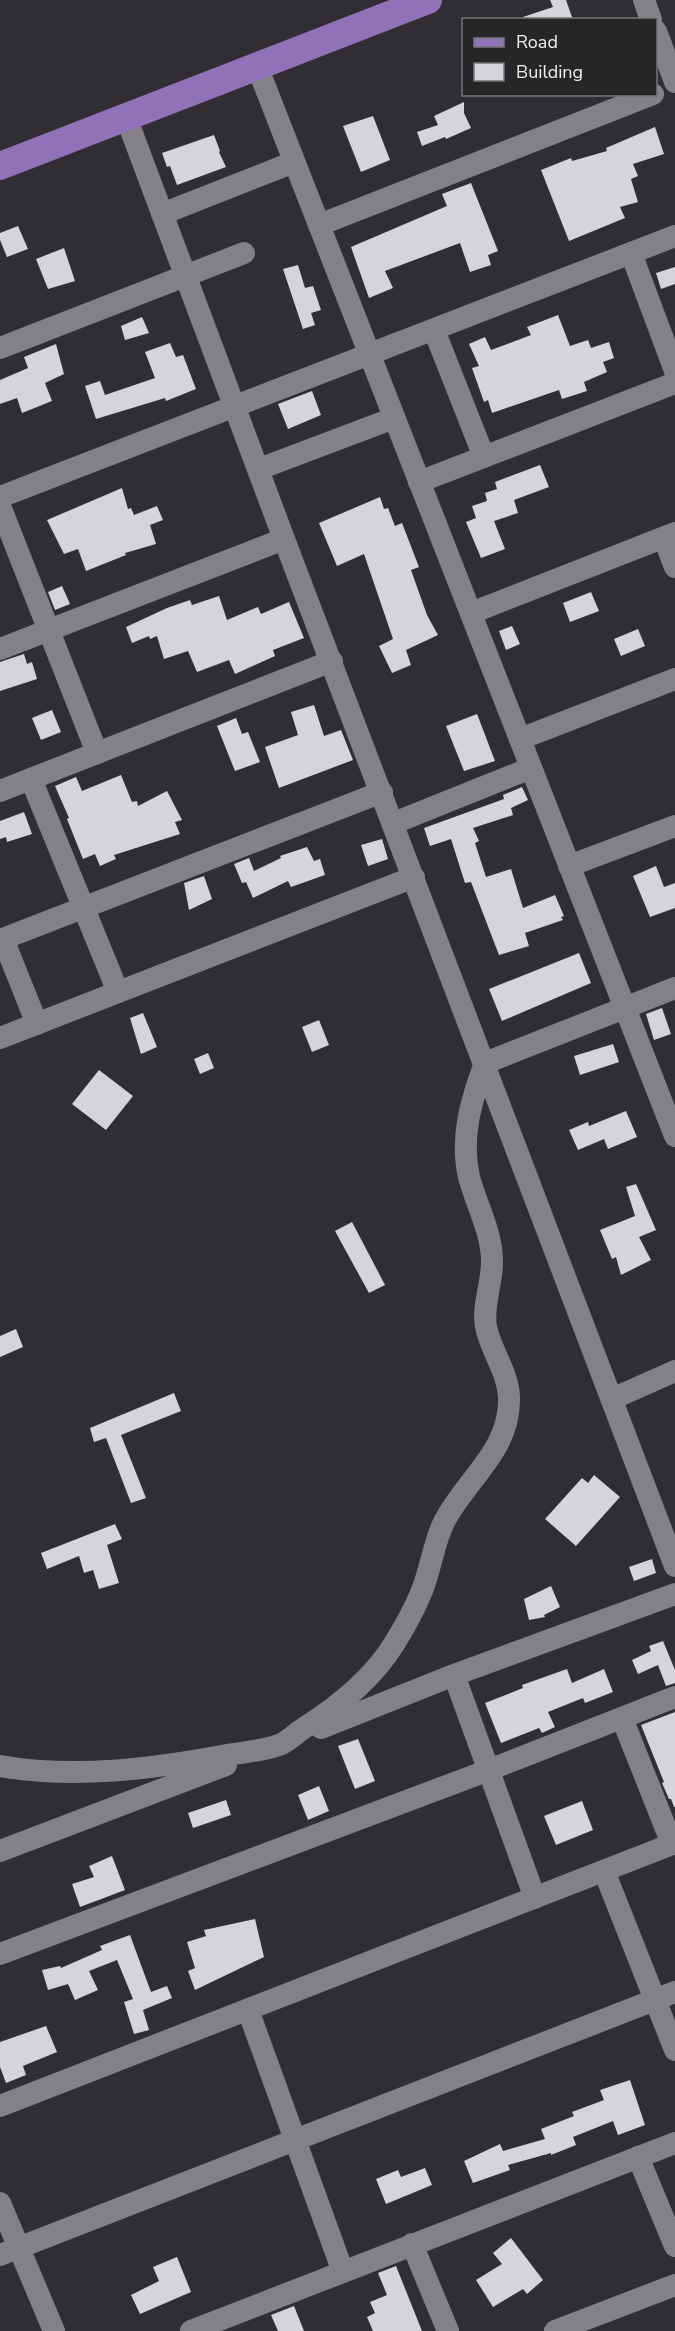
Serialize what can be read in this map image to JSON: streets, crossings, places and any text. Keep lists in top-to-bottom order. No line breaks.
{"legend":["Road","Building"]}
